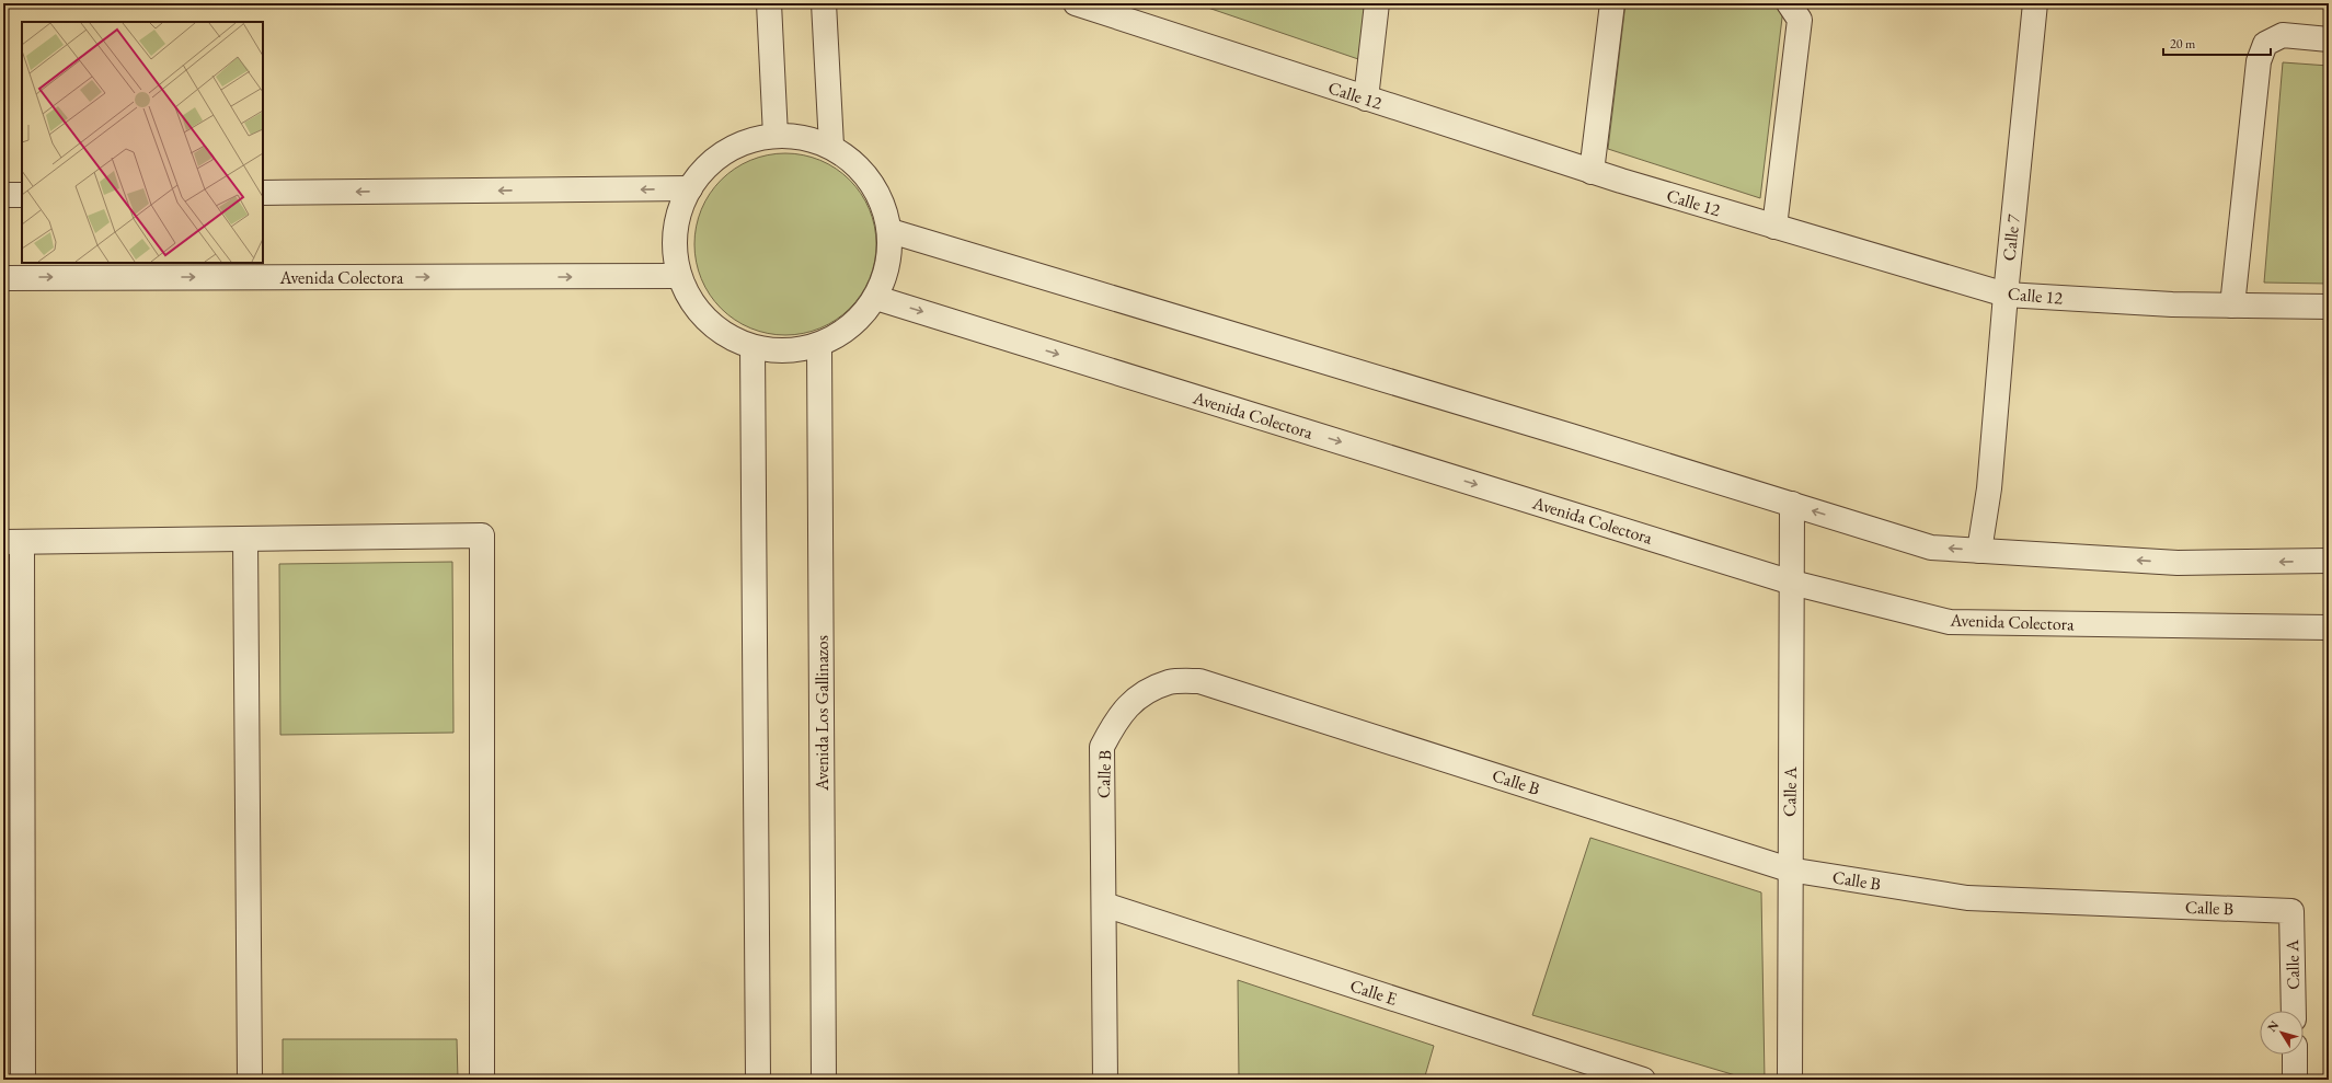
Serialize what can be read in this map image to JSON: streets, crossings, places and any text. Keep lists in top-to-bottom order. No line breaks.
{"streets":{"street":["Calle 12","Calle 7","Avenida Colectora","Avenida Los Gallinazos","Calle B","Calle A","Calle E"]},"crossings":[["Calle 12","Calle 7"],["Avenida Colectora","Calle A"],["Calle B","Calle A"],["Calle B","Calle E"]],"scale_bar":"20 m","north":"top left"}
